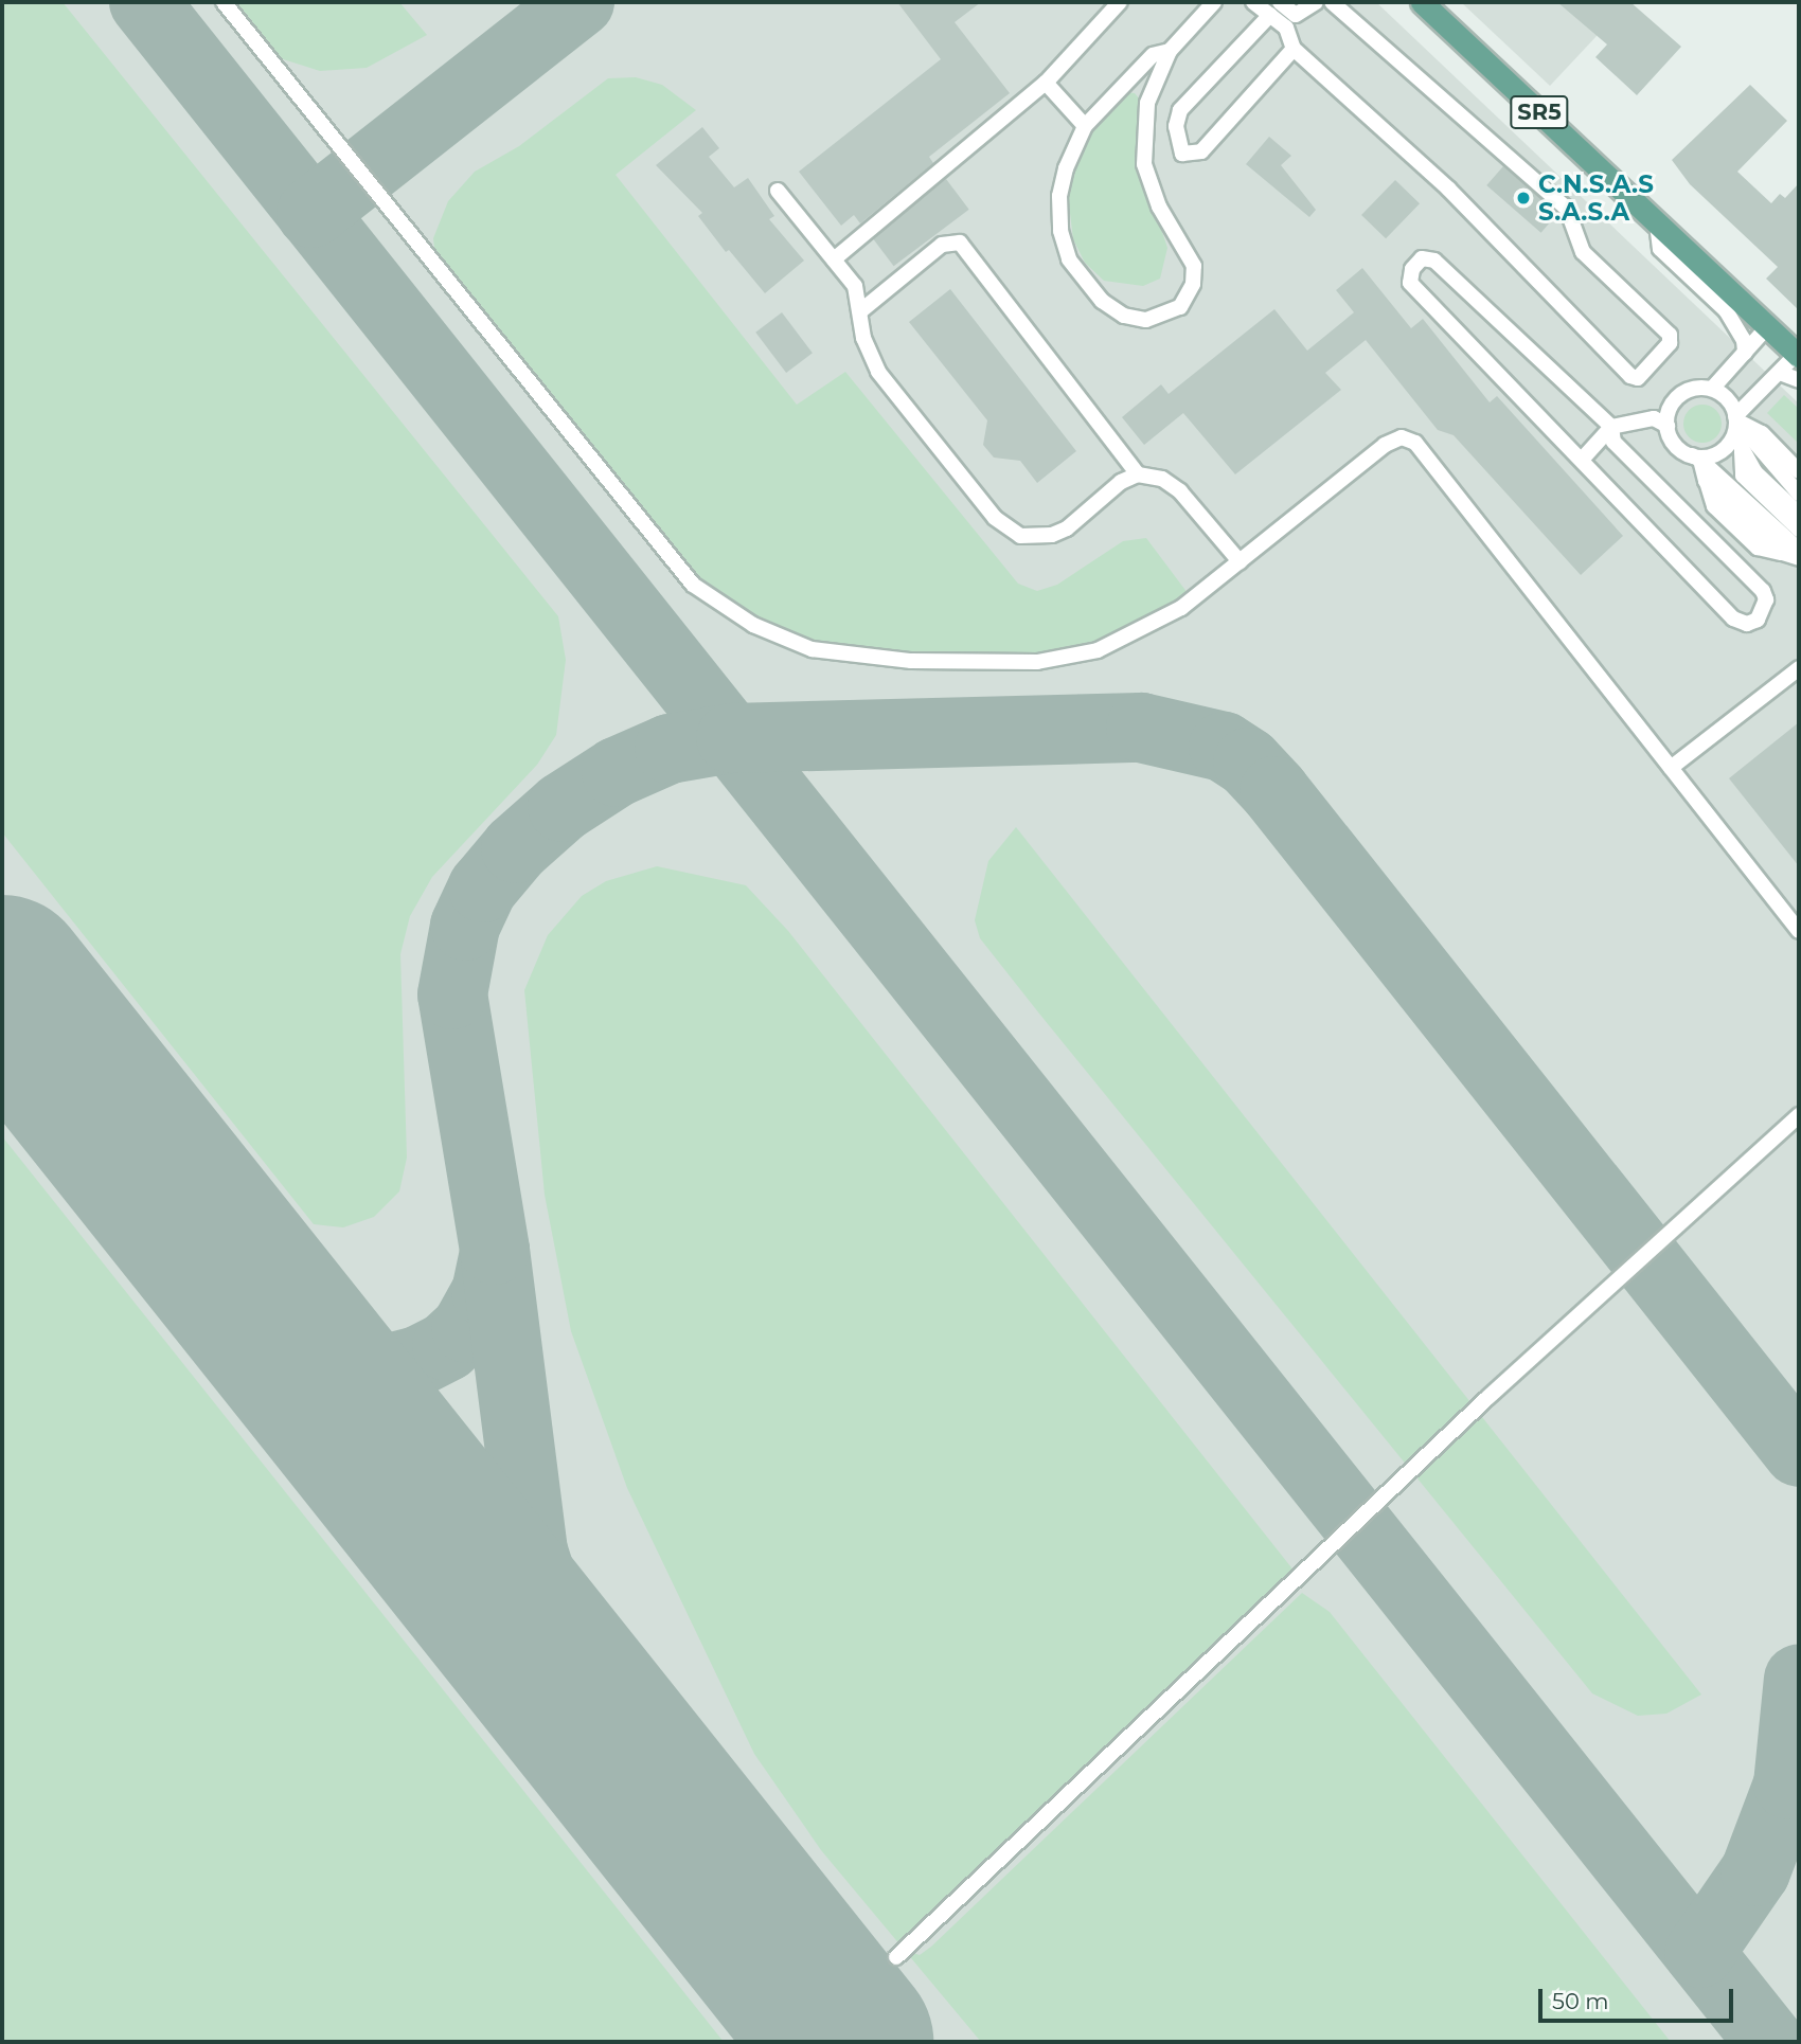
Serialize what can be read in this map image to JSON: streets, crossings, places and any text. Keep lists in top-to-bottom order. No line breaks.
{"streets":{"main road":["SR5"]},"places":["C.N.S.A.S S.A.S.A"],"scale_bar":"50 m"}
